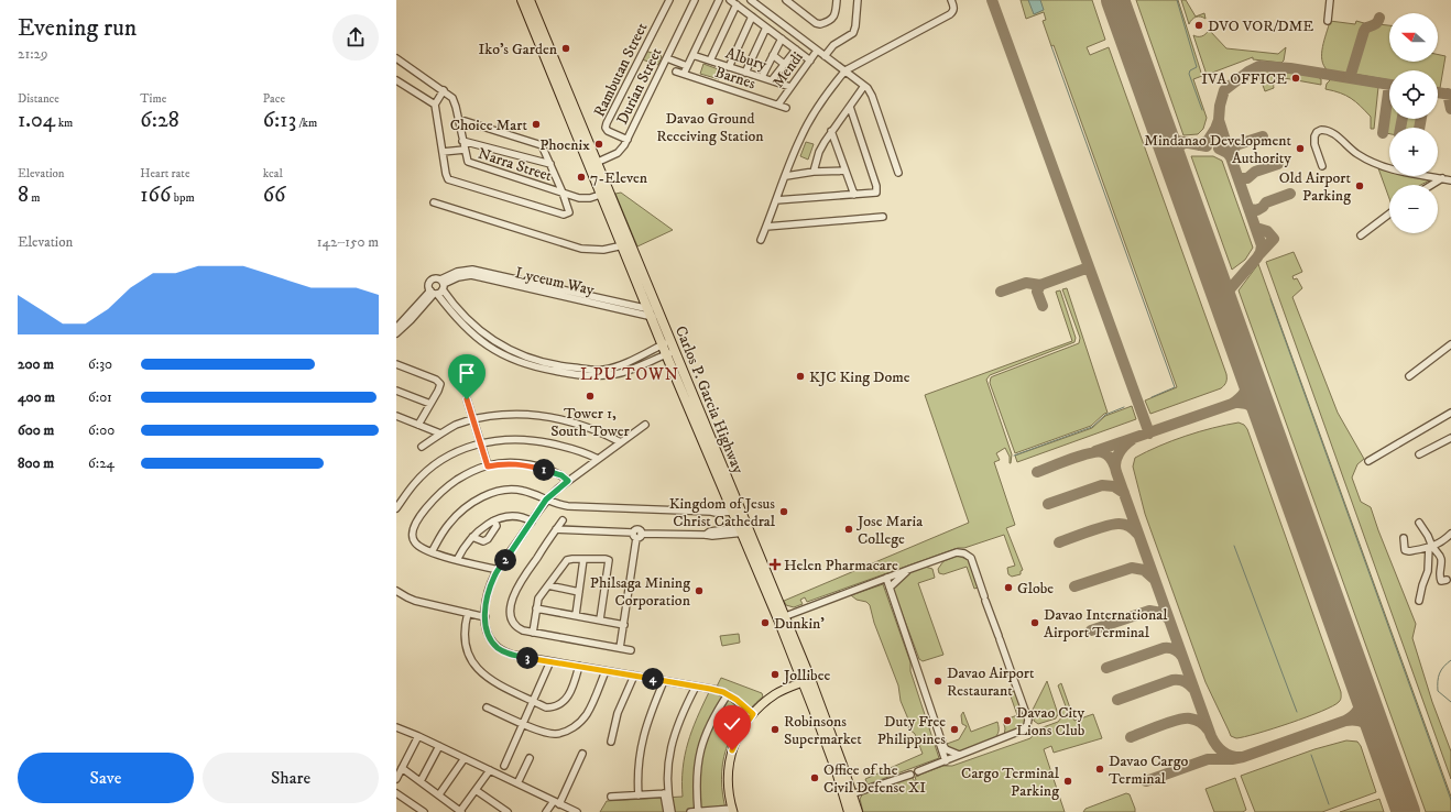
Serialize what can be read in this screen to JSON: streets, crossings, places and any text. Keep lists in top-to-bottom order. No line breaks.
{"streets":{"highway":["Carlos P. Garcia Highway"],"street":["Albury","Rambutan Street","Mendi","Barnes","Durian Street","Narra Street","Lyceum Way"]},"crossings":[["Albury","Mendi"],["Rambutan Street","Durian Street"],["Mendi","Barnes"],["Durian Street","Carlos P. Garcia Highway"],["Narra Street","Carlos P. Garcia Highway"],["Lyceum Way","Carlos P. Garcia Highway"]],"districts":["LPU TOWN"],"places":{"other":["DVO VOR/DME","Iko's Garden","IVA OFFICE","Davao Ground Receiving Station","Choice Mart","Phoenix","Mindanao Development Authority","7-Eleven","Old Airport Parking","KJC King Dome","Tower 1, South Tower","Kingdom of Jesus Christ Cathedral","Jose Maria College","Globe","Philsaga Mining Corporation","Dunkin'","Davao International Airport Terminal","Jollibee","Davao Airport Restaurant","Davao City Lions Club","Robinsons Supermarket","Duty Free Philippines","Davao Cargo Terminal","Office of the Civil Defense XI","Cargo Terminal Parking"],"health":["Helen Pharmacare"]},"north":"left","page":{"heading":["Evening run","21:29"],"map_buttons":["+","−"],"stats":[["Distance","1.04 km"],["Time","6:28"],["Pace","6:13 /km"],["Elevation","8 m"],["Heart rate","166 bpm"],["kcal","66"]],"chart":["Elevation","142–150 m"],"list":[{"name":"200 m","note":"6:30"},{"name":"400 m","note":"6:01"},{"name":"600 m","note":"6:00"},{"name":"800 m","note":"6:24"}],"pins":["1","2","3","4"],"buttons":["Save","Share"]}}
